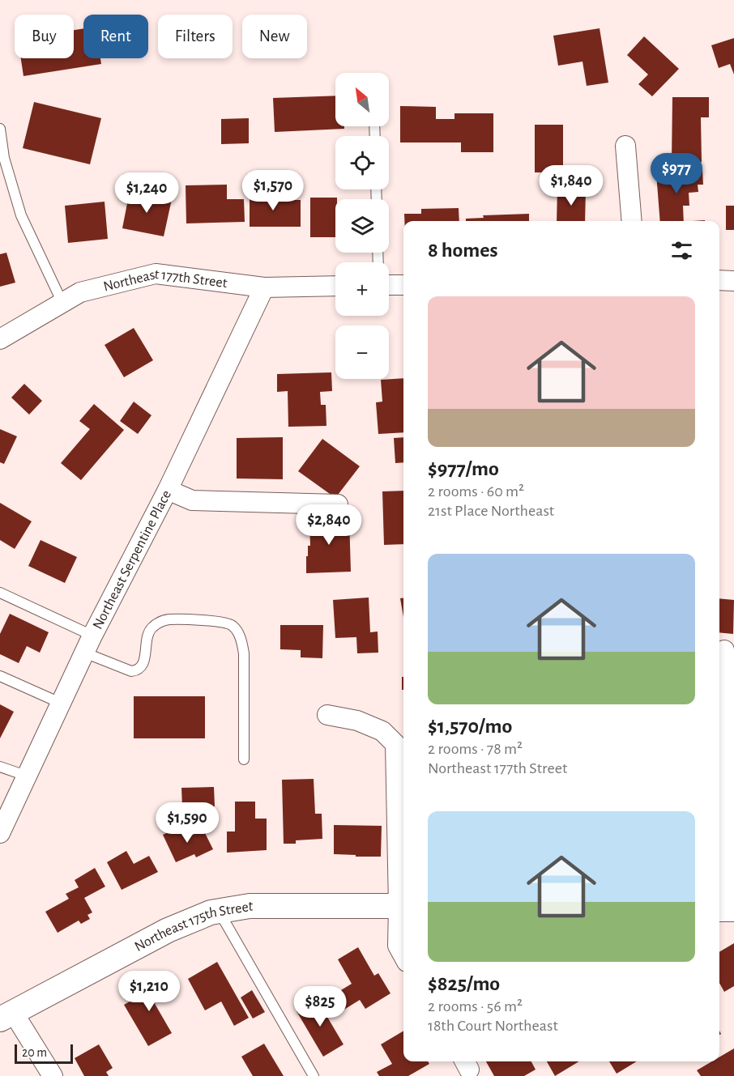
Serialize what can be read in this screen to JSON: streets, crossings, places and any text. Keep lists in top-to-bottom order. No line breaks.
{"streets":{"street":["Northeast 177th Street","Northeast Serpentine Place","Northeast 175th Street"]},"crossings":[["Northeast 177th Street","Northeast Serpentine Place"]],"scale_bar":"20 m","north":"top left","page":{"chip":["Buy","Rent","Filters","New"],"map_buttons":["+","−"],"price":["$977","$1,840","$1,570","$1,240","$2,840","$1,590","$1,210","$825"],"heading":"8 homes","list":[{"name":"$977/mo","note":"2 rooms · 60 m² · 21st Place Northeast"},{"name":"$1,570/mo","note":"2 rooms · 78 m² · Northeast 177th Street"},{"name":"$825/mo","note":"2 rooms · 56 m² · 18th Court Northeast"}],"scale":"20 m"}}
